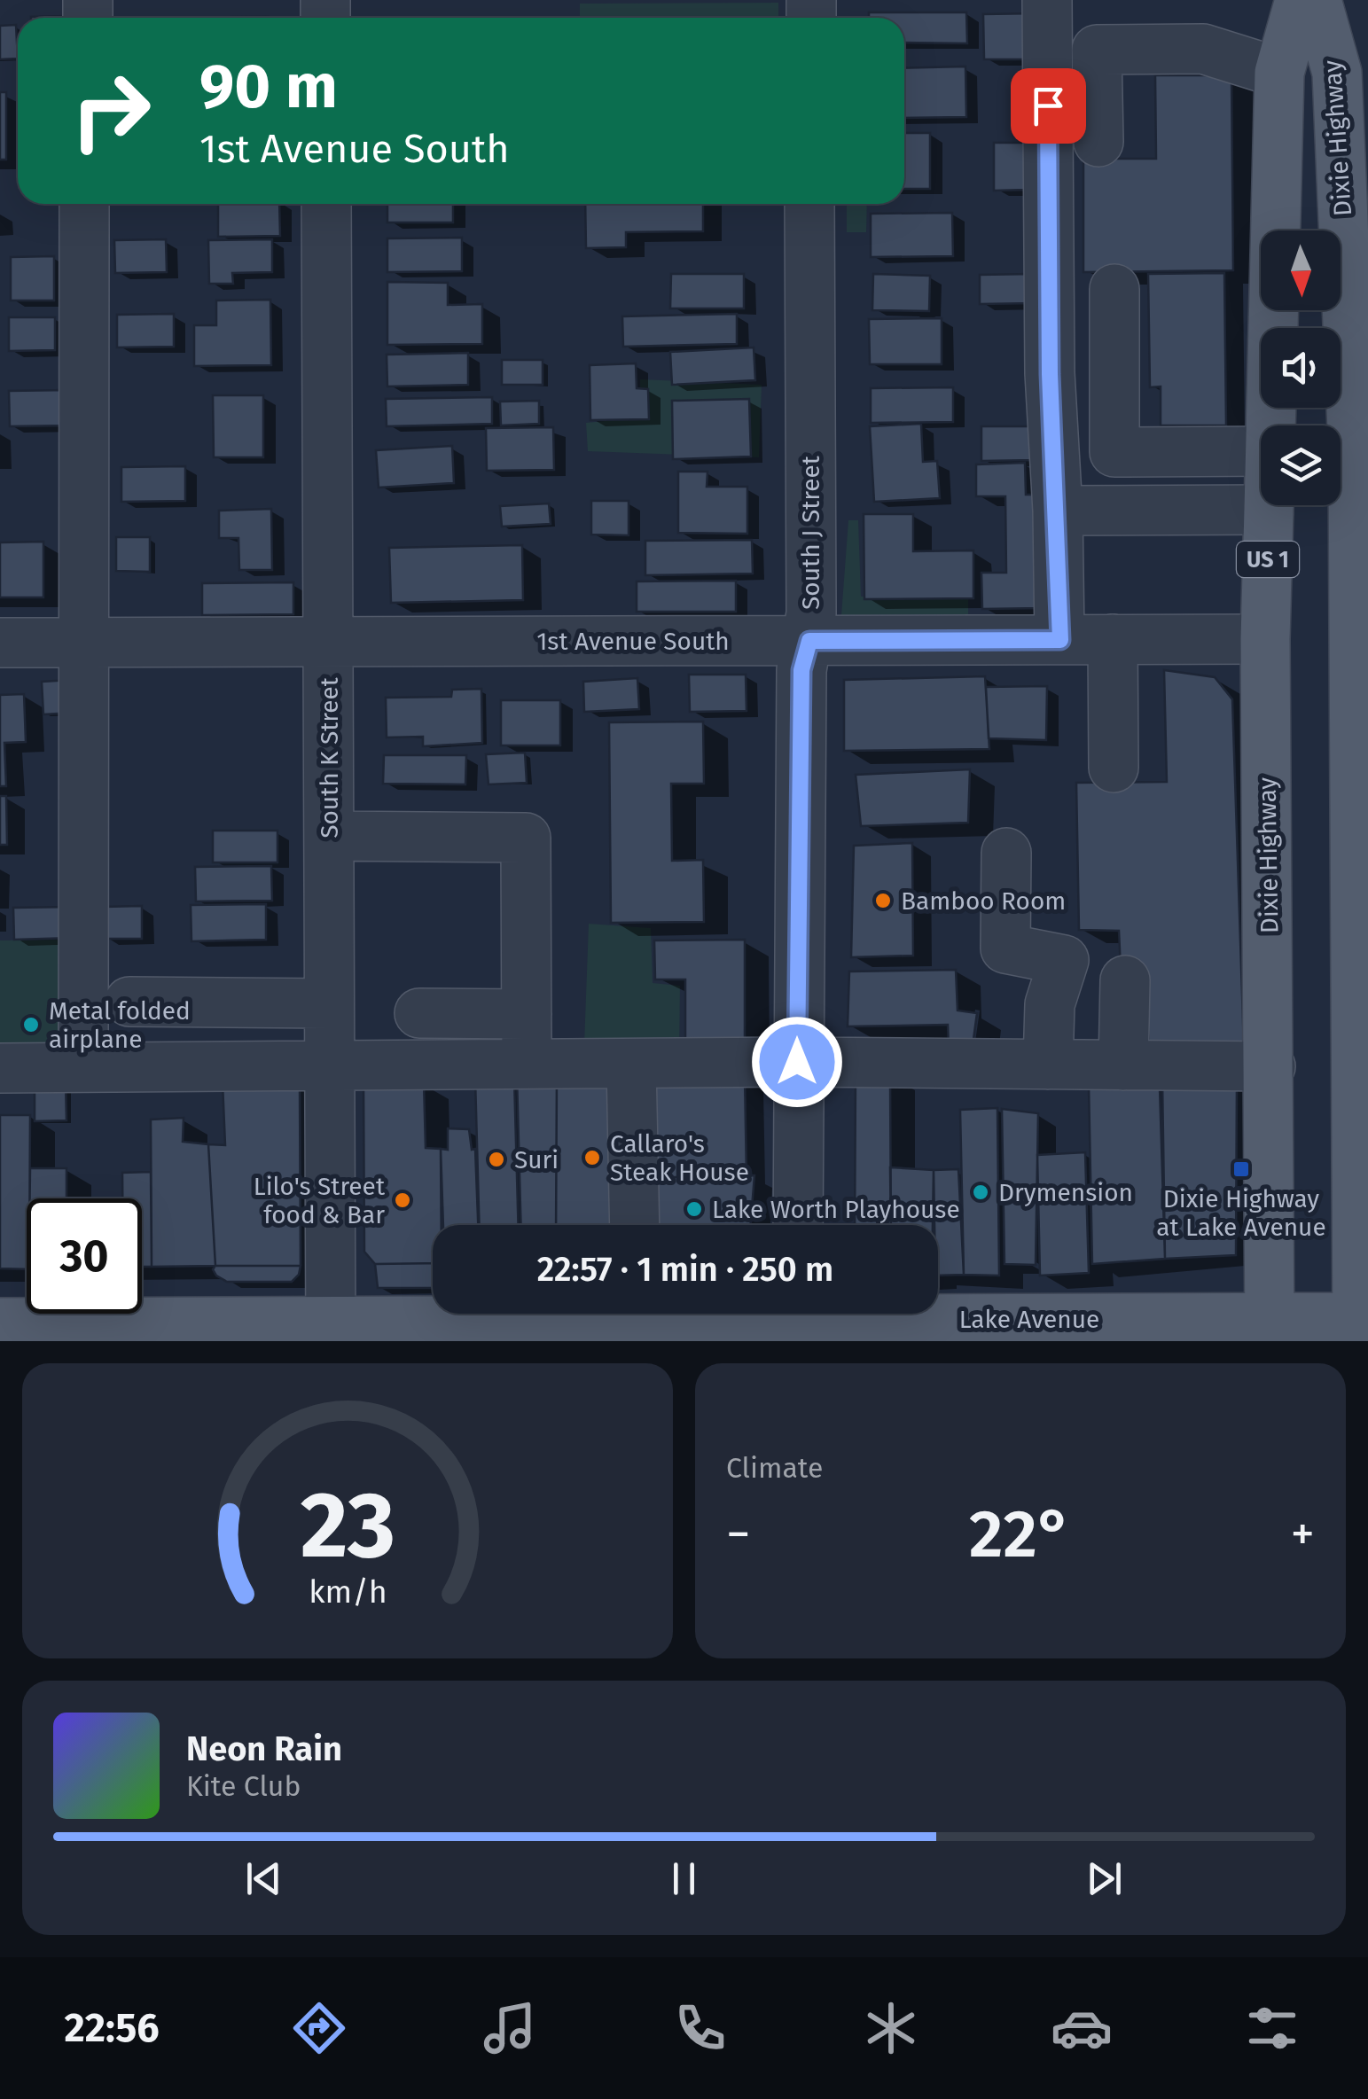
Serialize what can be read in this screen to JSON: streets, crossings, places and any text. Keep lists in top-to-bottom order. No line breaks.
{"streets":{"main road":["Dixie Highway","US 1","Lake Avenue"],"street":["South J Street","1st Avenue South","South K Street"]},"crossings":[["Dixie Highway","1st Avenue South"],["Dixie Highway","Lake Avenue"],["South J Street","1st Avenue South"],["1st Avenue South","South K Street"],["South K Street","Lake Avenue"]],"places":{"other":["Bamboo Room","Metal folded airplane","Callaro's Steak House","Suri","Drymension","Lilo's Street food & Bar","Lake Worth Playhouse"],"transit":["Dixie Highway at Lake Avenue"]},"north":"bottom","page":{"turn":["90 m","1st Avenue South"],"limit":"30","trip":"22:57 · 1 min · 250 m","tile":"Climate","heat":["−","22°","+"],"song":["Neon Rain","Kite Club"],"tabs":"22:56","gauge":["23","km/h"]}}
